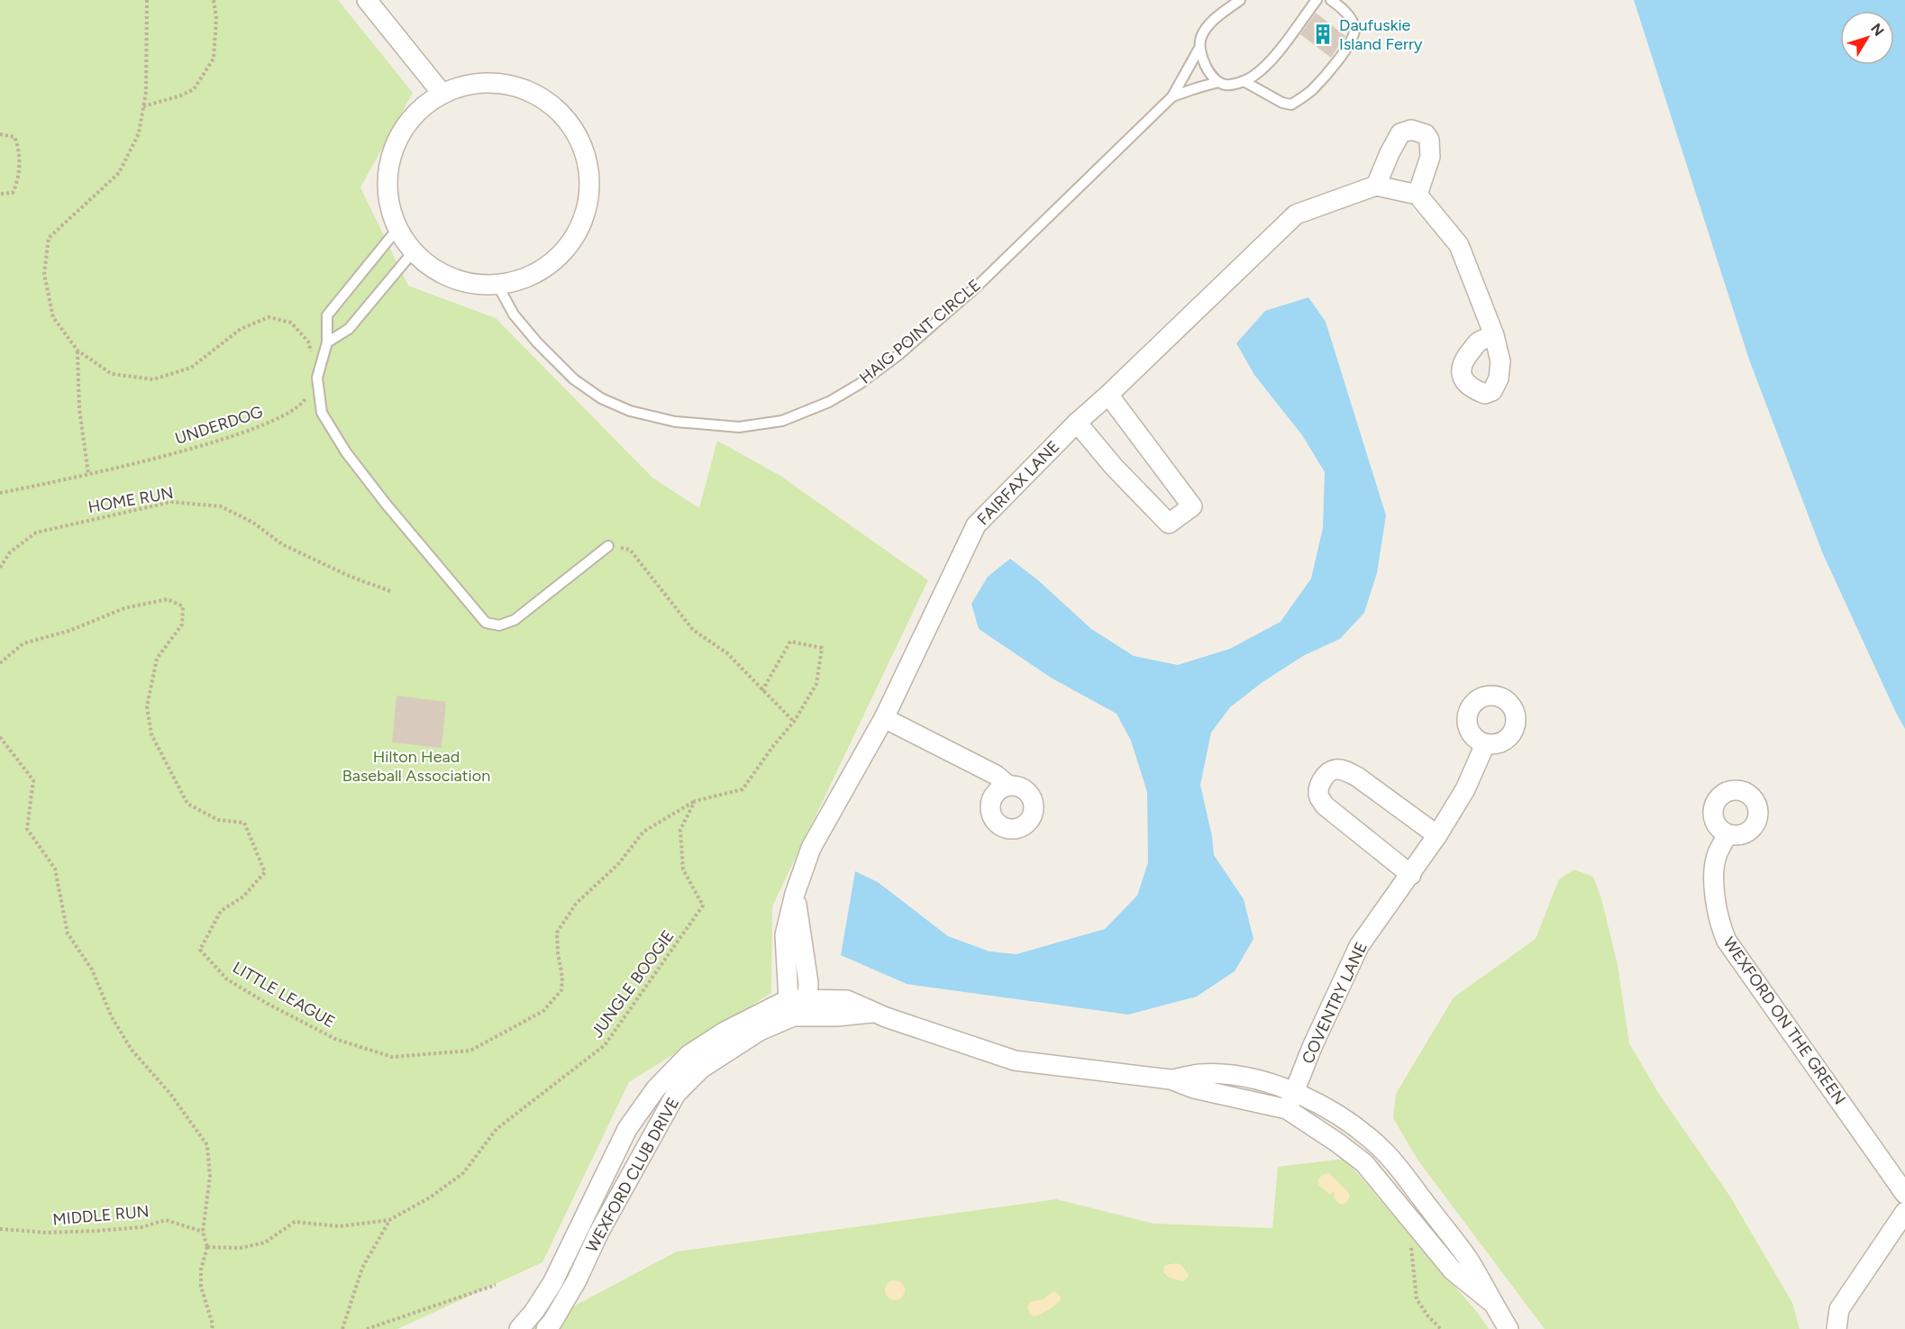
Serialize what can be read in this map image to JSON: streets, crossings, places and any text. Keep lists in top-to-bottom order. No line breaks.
{"streets":{"street":["FAIRFAX LANE","COVENTRY LANE","WEXFORD ON THE GREEN","WEXFORD CLUB DRIVE"],"lane":["HAIG POINT CIRCLE"],"path":["UNDERDOG","HOME RUN","JUNGLE BOOGIE","LITTLE LEAGUE","MIDDLE RUN"]},"crossings":[["FAIRFAX LANE","WEXFORD CLUB DRIVE"],["JUNGLE BOOGIE","LITTLE LEAGUE"],["COVENTRY LANE","WEXFORD CLUB DRIVE"]],"parks":["Hilton Head Baseball Association"],"places":{"building":["Daufuskie Island Ferry"]},"north":"top right"}
